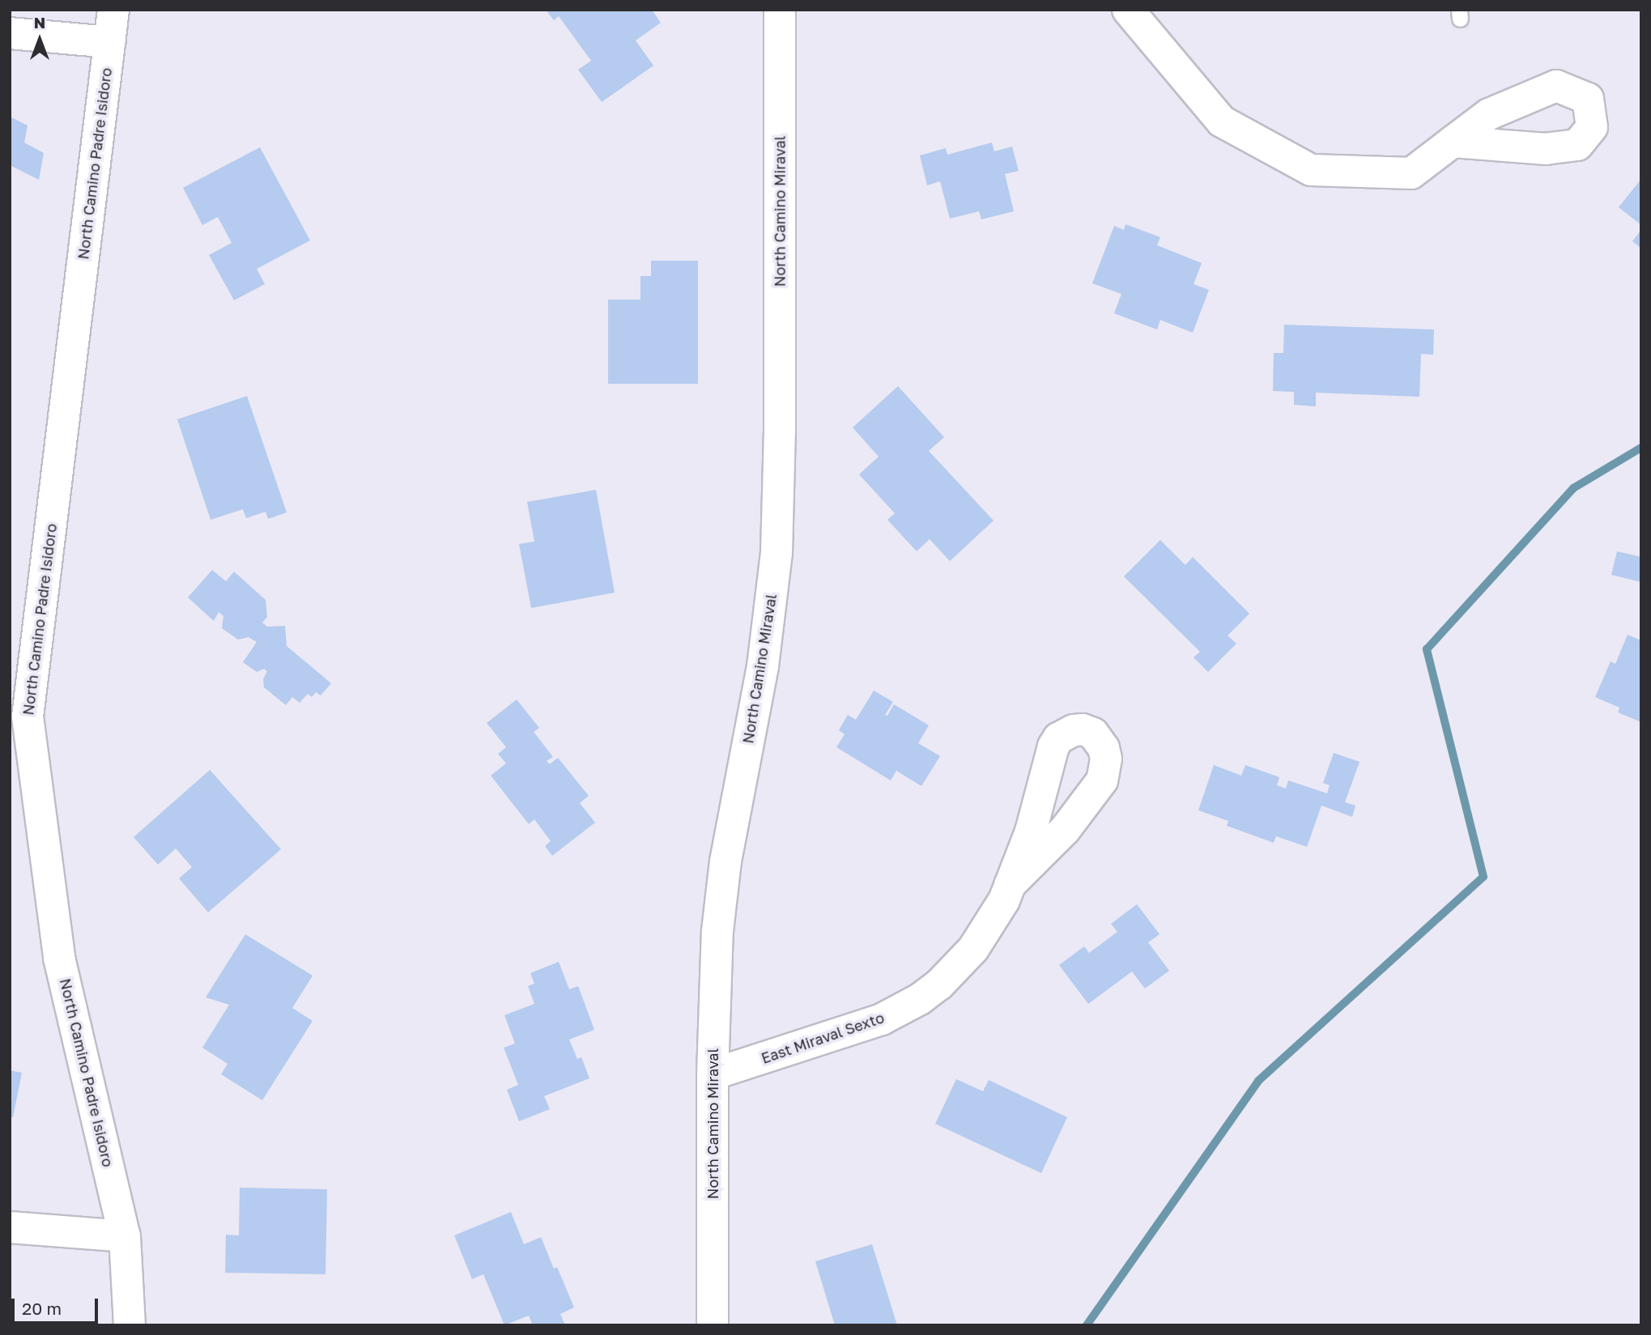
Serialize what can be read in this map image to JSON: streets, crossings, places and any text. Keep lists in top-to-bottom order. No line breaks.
{"streets":{"street":["North Camino Padre Isidoro","North Camino Miraval","East Miraval Sexto"]},"crossings":[["North Camino Miraval","East Miraval Sexto"]],"scale_bar":"20 m","north":"top"}
